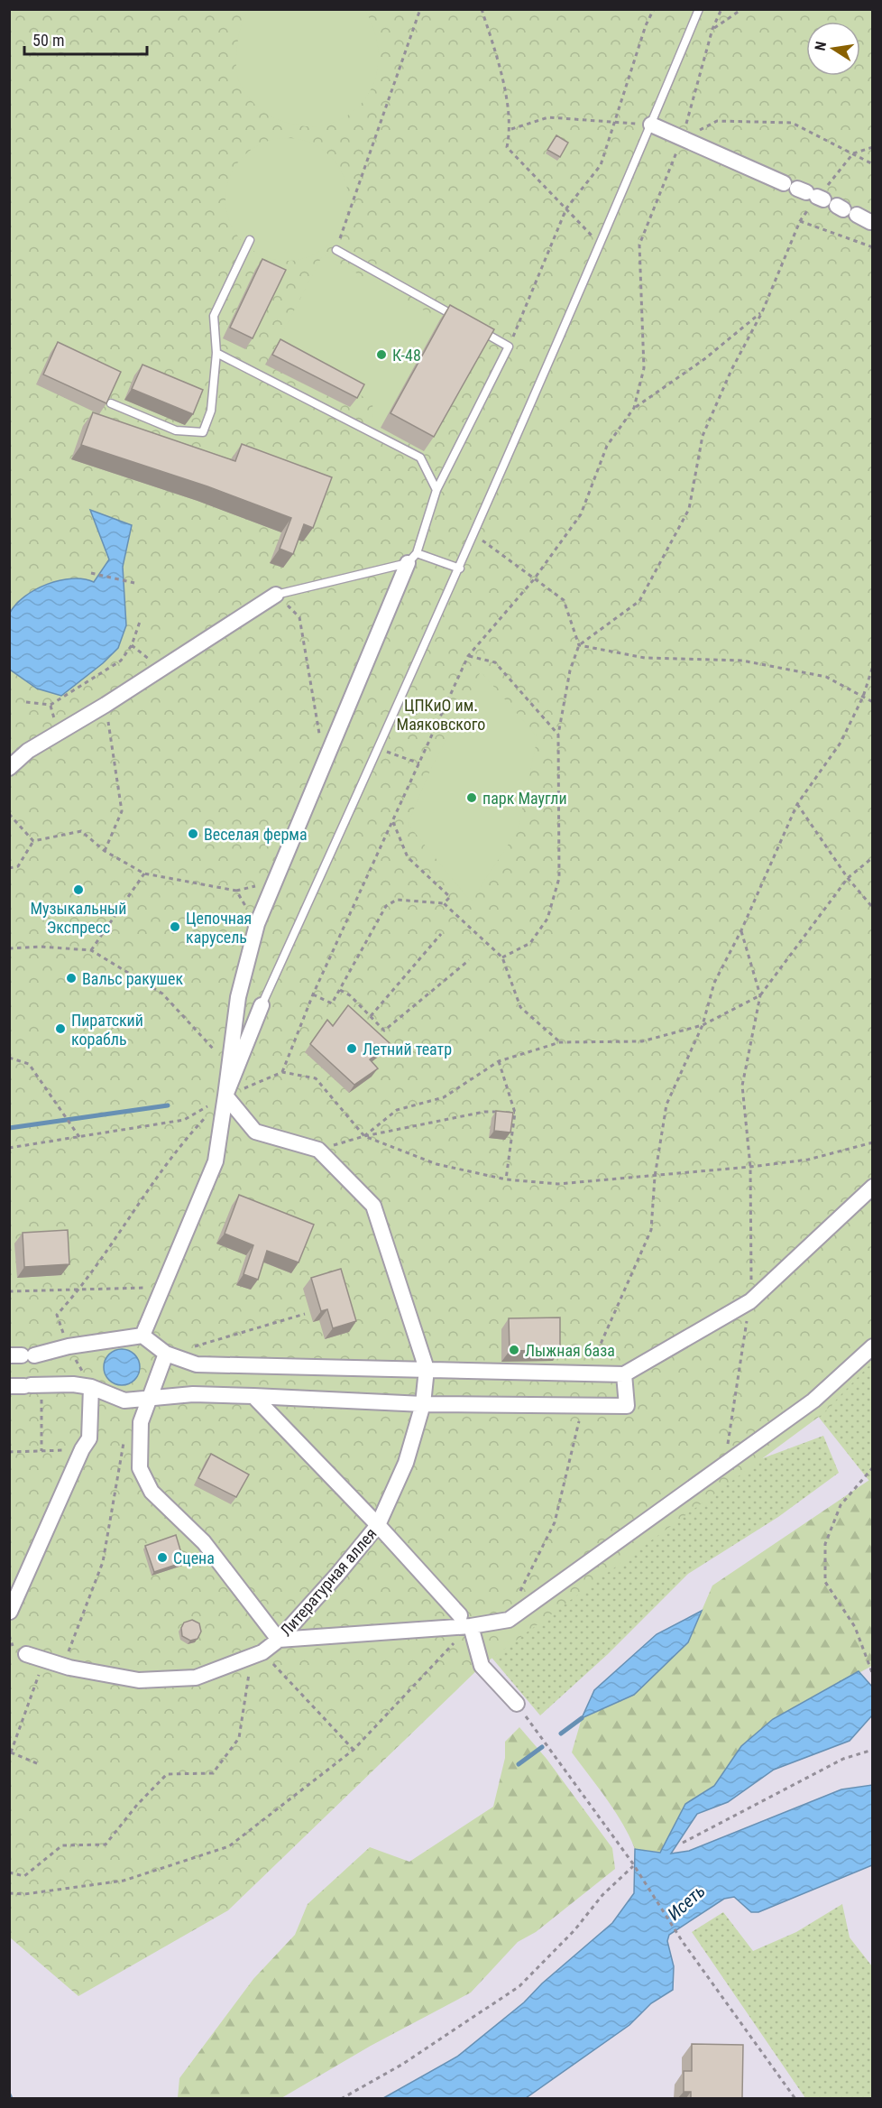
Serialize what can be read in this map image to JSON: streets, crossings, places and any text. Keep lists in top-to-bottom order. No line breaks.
{"streets":{"street":["Литературная аллея"]},"water":["Исеть"],"parks":["ЦПКиО им. Маяковского"],"places":["К-48","парк Маугли","Веселая ферма","Музыкальный Экспресс","Цепочная карусель","Вальс ракушек","Пиратский корабль","Летний театр","Лыжная база","Сцена"],"scale_bar":"50 m","north":"left"}
